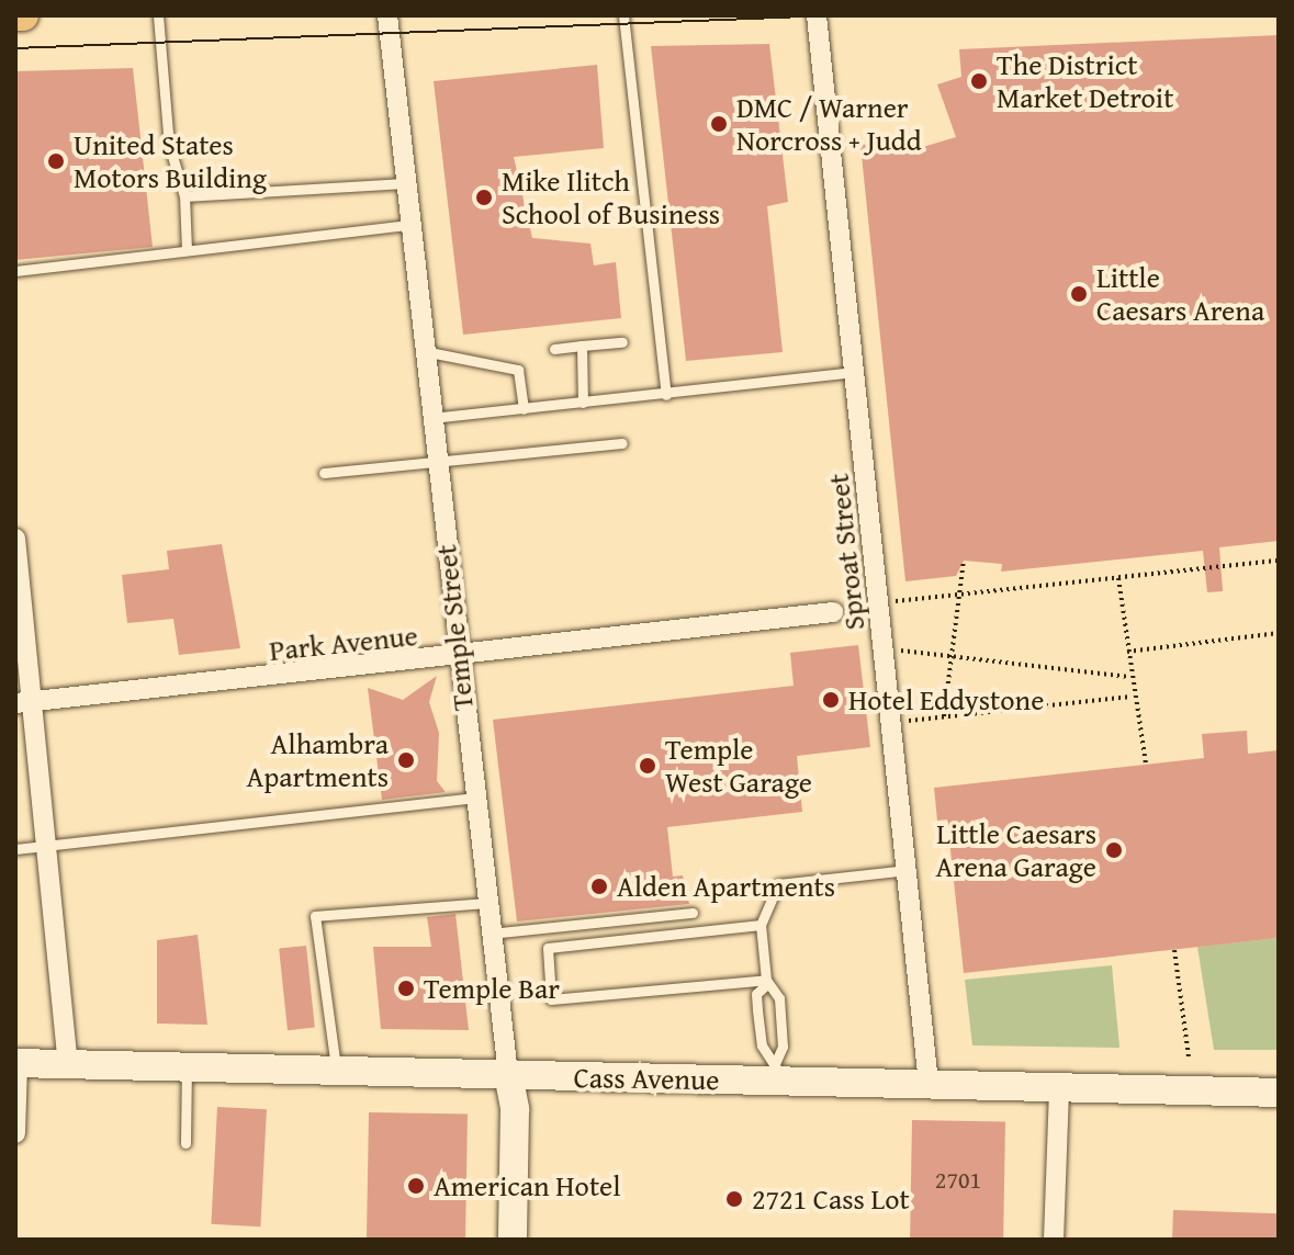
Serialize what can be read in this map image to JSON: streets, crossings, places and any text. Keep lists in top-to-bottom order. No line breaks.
{"streets":{"street":["Sproat Street","Temple Street","Park Avenue","Cass Avenue"]},"crossings":[["Sproat Street","Cass Avenue"],["Temple Street","Park Avenue"],["Temple Street","Cass Avenue"]],"places":["The District Market Detroit","DMC / Warner Norcross + Judd","United States Motors Building","Mike Ilitch School of Business","Little Caesars Arena","Hotel Eddystone","Alhambra Apartments","Temple West Garage","Little Caesars Arena Garage","Alden Apartments","Temple Bar","American Hotel","2721 Cass Lot"],"house_numbers":["2701"]}
